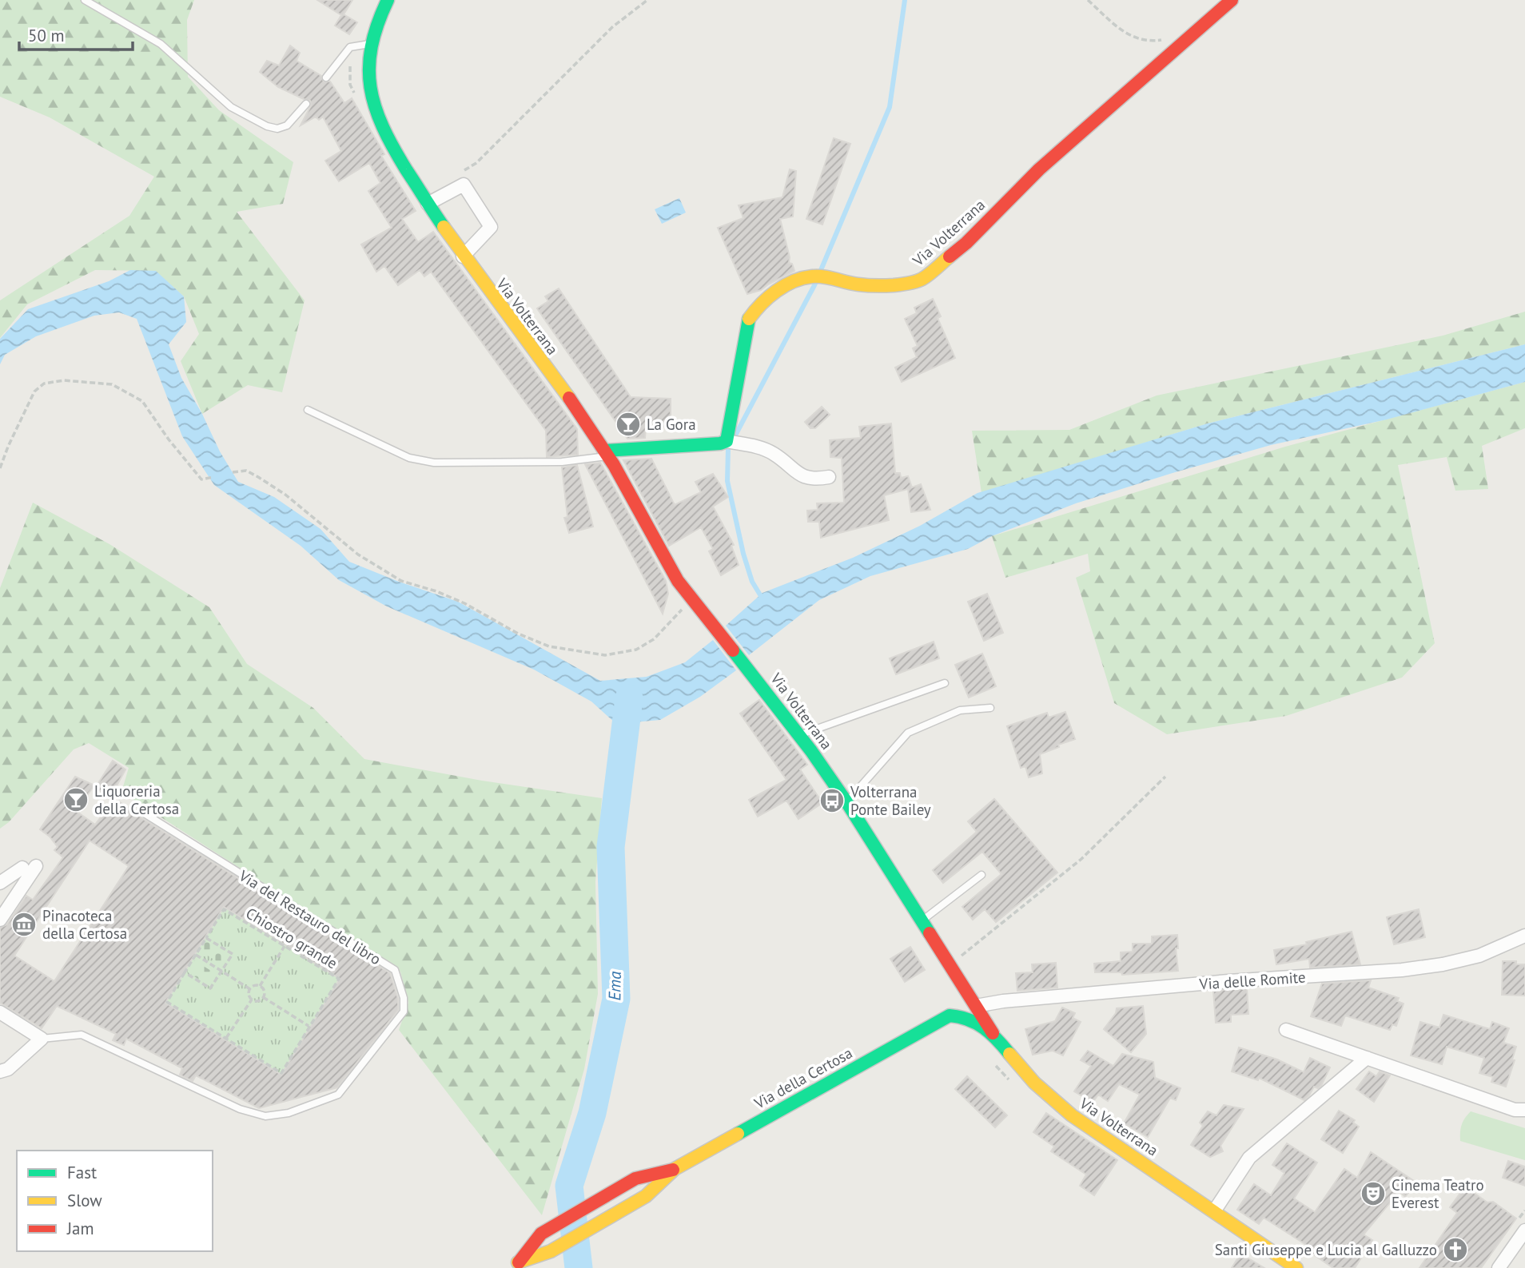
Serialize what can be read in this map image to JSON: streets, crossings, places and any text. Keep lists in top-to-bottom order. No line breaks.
{"streets":{"main road":["Via Volterrana","Via della Certosa"],"street":["Via delle Romite"],"lane":["Via del Restauro del libro"],"path":["Chiostro grande"]},"crossings":[["Via Volterrana","Via delle Romite"],["Via Volterrana","Via della Certosa"]],"water":["Ema"],"places":{"bar":["La Gora","Liquoreria della Certosa"],"bus stop":["Volterrana Ponte Bailey"],"museum":["Pinacoteca della Certosa"],"theatre":["Cinema Teatro Everest"],"church":["Santi Giuseppe e Lucia al Galluzzo"]},"legend":["Fast","Slow","Jam"],"scale_bar":"50 m"}
